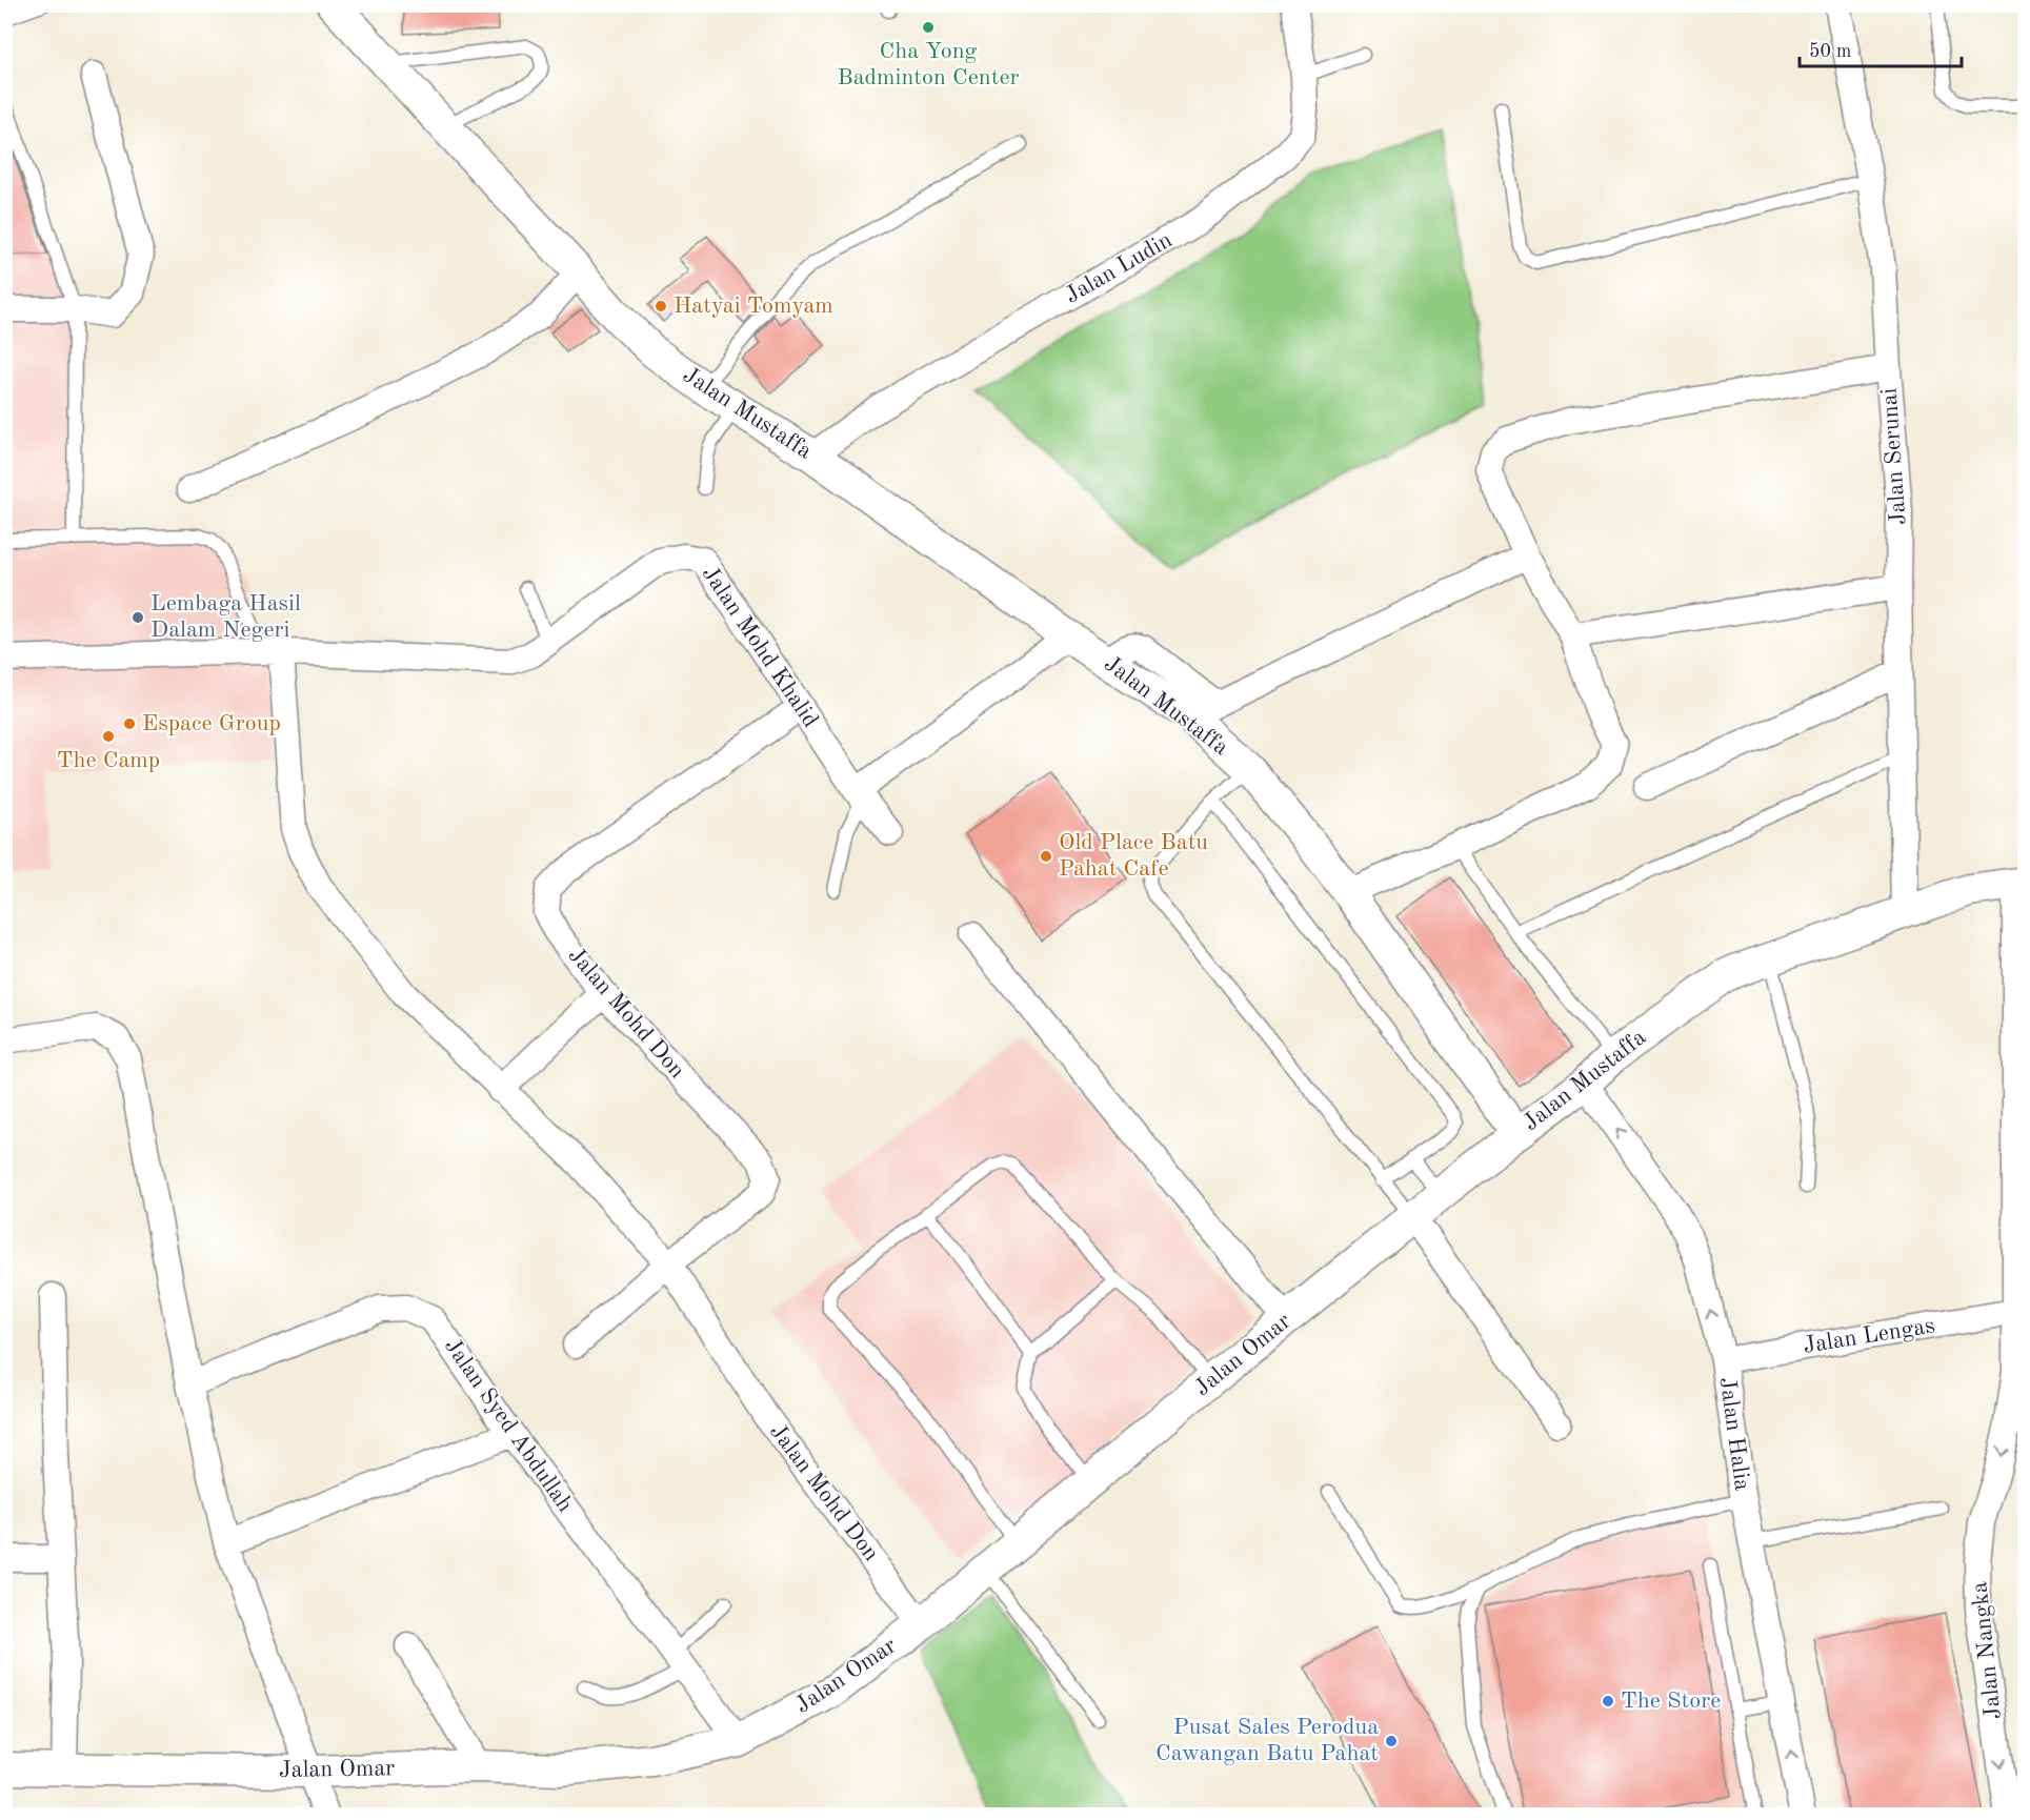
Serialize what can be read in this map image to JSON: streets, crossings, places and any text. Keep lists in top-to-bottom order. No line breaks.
{"streets":{"street":["Jalan Ludin","Jalan Mustaffa","Jalan Serunai","Jalan Mohd Khalid","Jalan Mohd Don","Jalan Lengas","Jalan Omar","Jalan Syed Abdullah","Jalan Halia","Jalan Nangka"]},"crossings":[["Jalan Ludin","Jalan Mustaffa"],["Jalan Mustaffa","Jalan Serunai"],["Jalan Mustaffa","Jalan Omar"],["Jalan Mustaffa","Jalan Halia"],["Jalan Mustaffa","Jalan Nangka"],["Jalan Mohd Khalid","Jalan Mohd Don"],["Jalan Mohd Don","Jalan Omar"],["Jalan Lengas","Jalan Halia"],["Jalan Lengas","Jalan Nangka"],["Jalan Omar","Jalan Syed Abdullah"]],"one_way":["Jalan Nangka"],"places":["Cha Yong Badminton Center","Hatyai Tomyam","Lembaga Hasil Dalam Negeri","Espace Group","The Camp","Old Place Batu Pahat Cafe","The Store","Pusat Sales Perodua Cawangan Batu Pahat"],"scale_bar":"50 m"}
